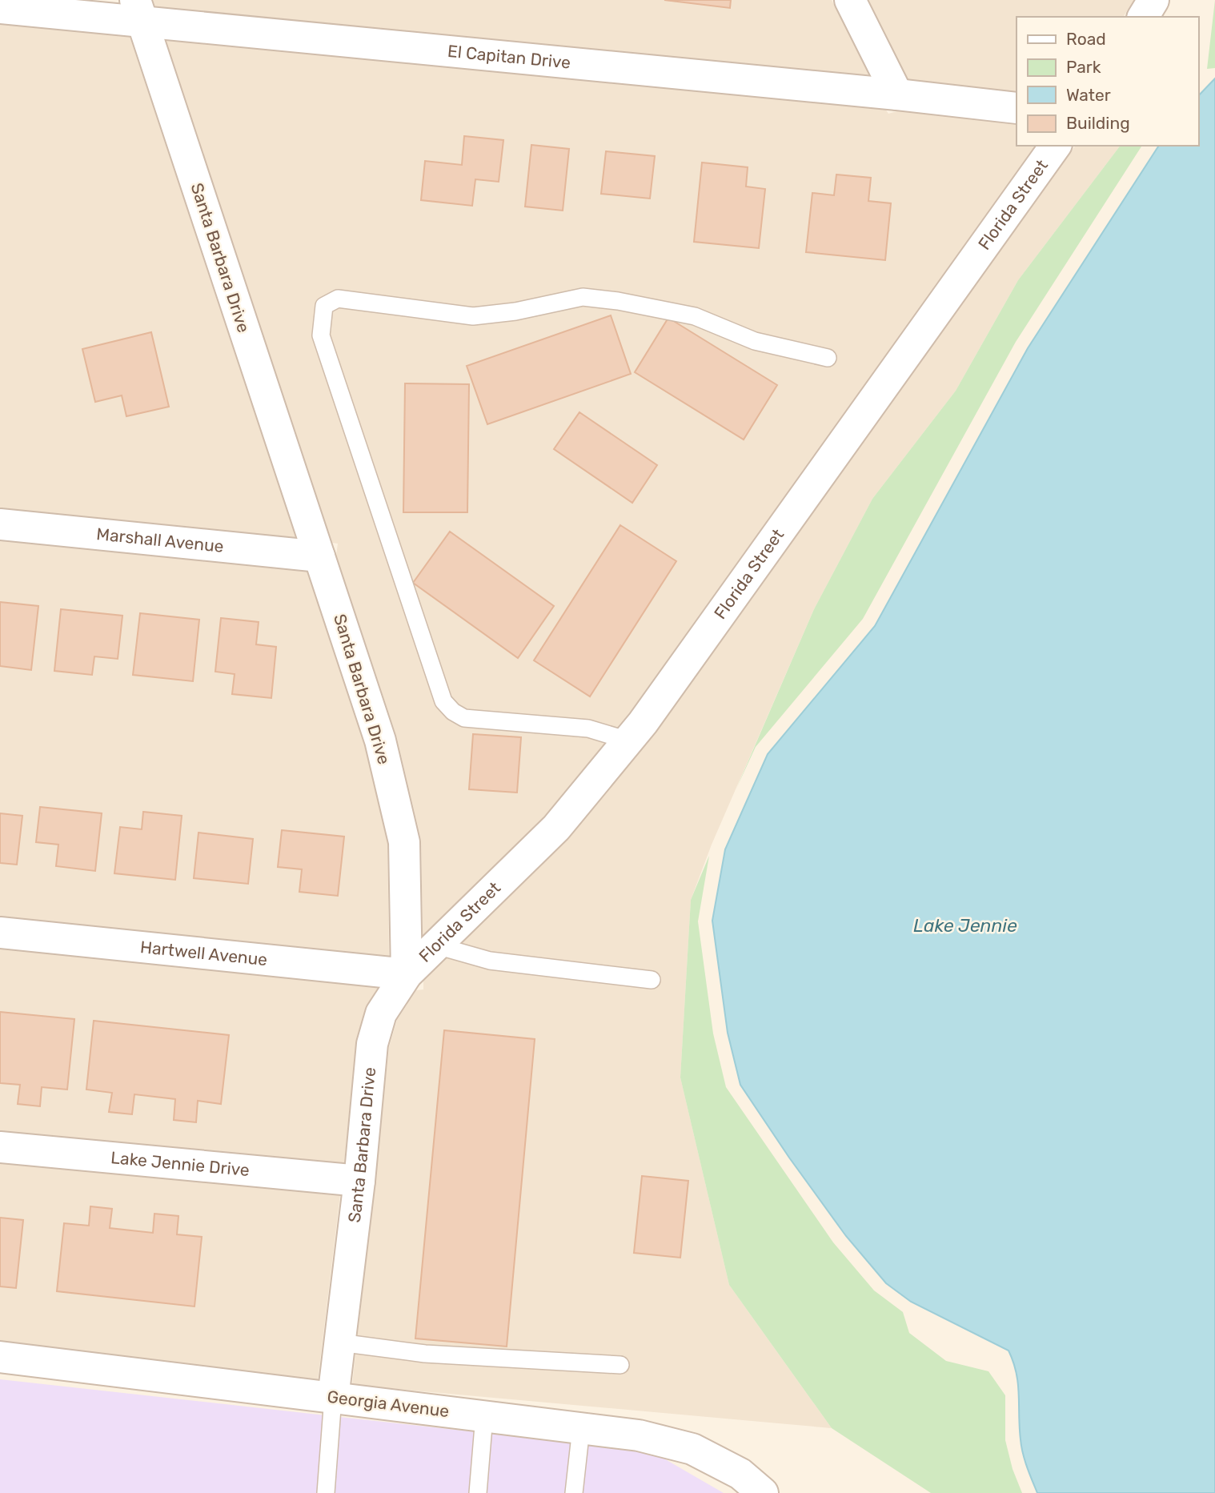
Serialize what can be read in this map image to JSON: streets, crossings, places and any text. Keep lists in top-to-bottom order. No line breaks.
{"streets":{"street":["El Capitan Drive","Florida Street","Santa Barbara Drive","Marshall Avenue","Hartwell Avenue","Lake Jennie Drive","Georgia Avenue"]},"crossings":[["El Capitan Drive","Santa Barbara Drive"],["Florida Street","Santa Barbara Drive"],["Florida Street","Hartwell Avenue"],["Santa Barbara Drive","Marshall Avenue"],["Santa Barbara Drive","Hartwell Avenue"],["Santa Barbara Drive","Lake Jennie Drive"],["Santa Barbara Drive","Georgia Avenue"]],"water":["Lake Jennie"],"legend":["Road","Park","Water","Building"]}
